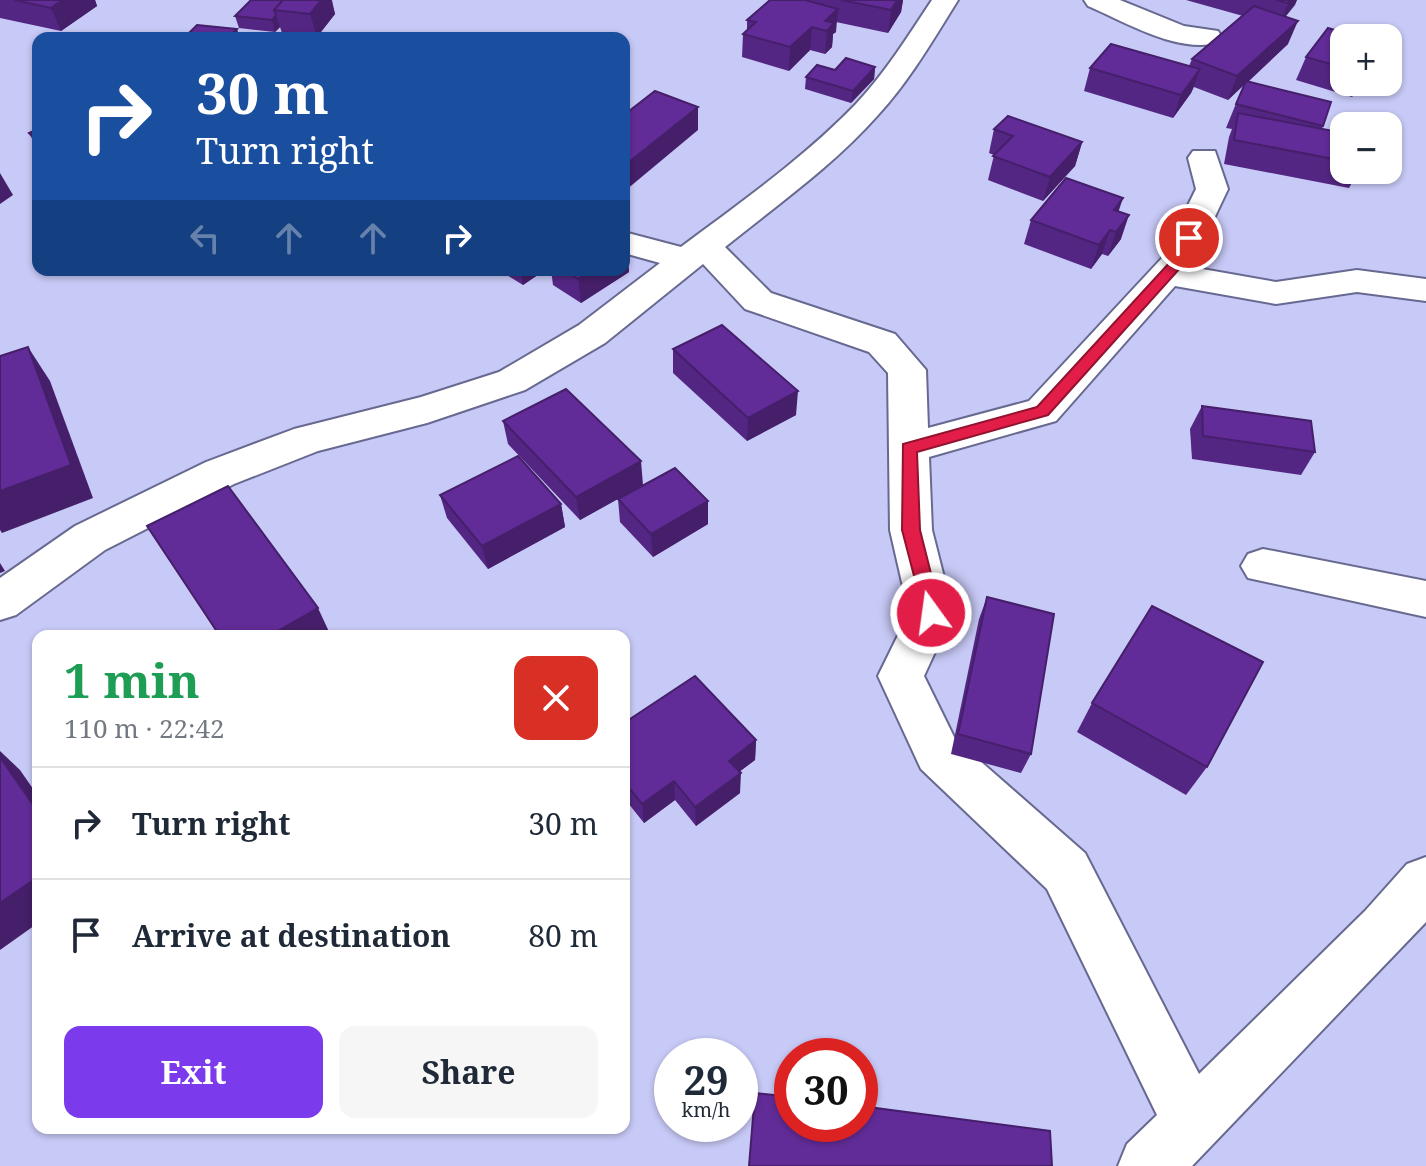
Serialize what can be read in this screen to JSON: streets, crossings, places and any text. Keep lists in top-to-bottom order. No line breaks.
{"page":{"map_buttons":["+","−"],"turn":["30 m","Turn right"],"heading":["1 min","110 m · 22:42"],"list":[{"name":"Turn right","value":"30 m"},{"name":"Arrive at destination","value":"80 m"}],"buttons":["Exit","Share"],"speed":"29 km/h","limit":"30"}}
